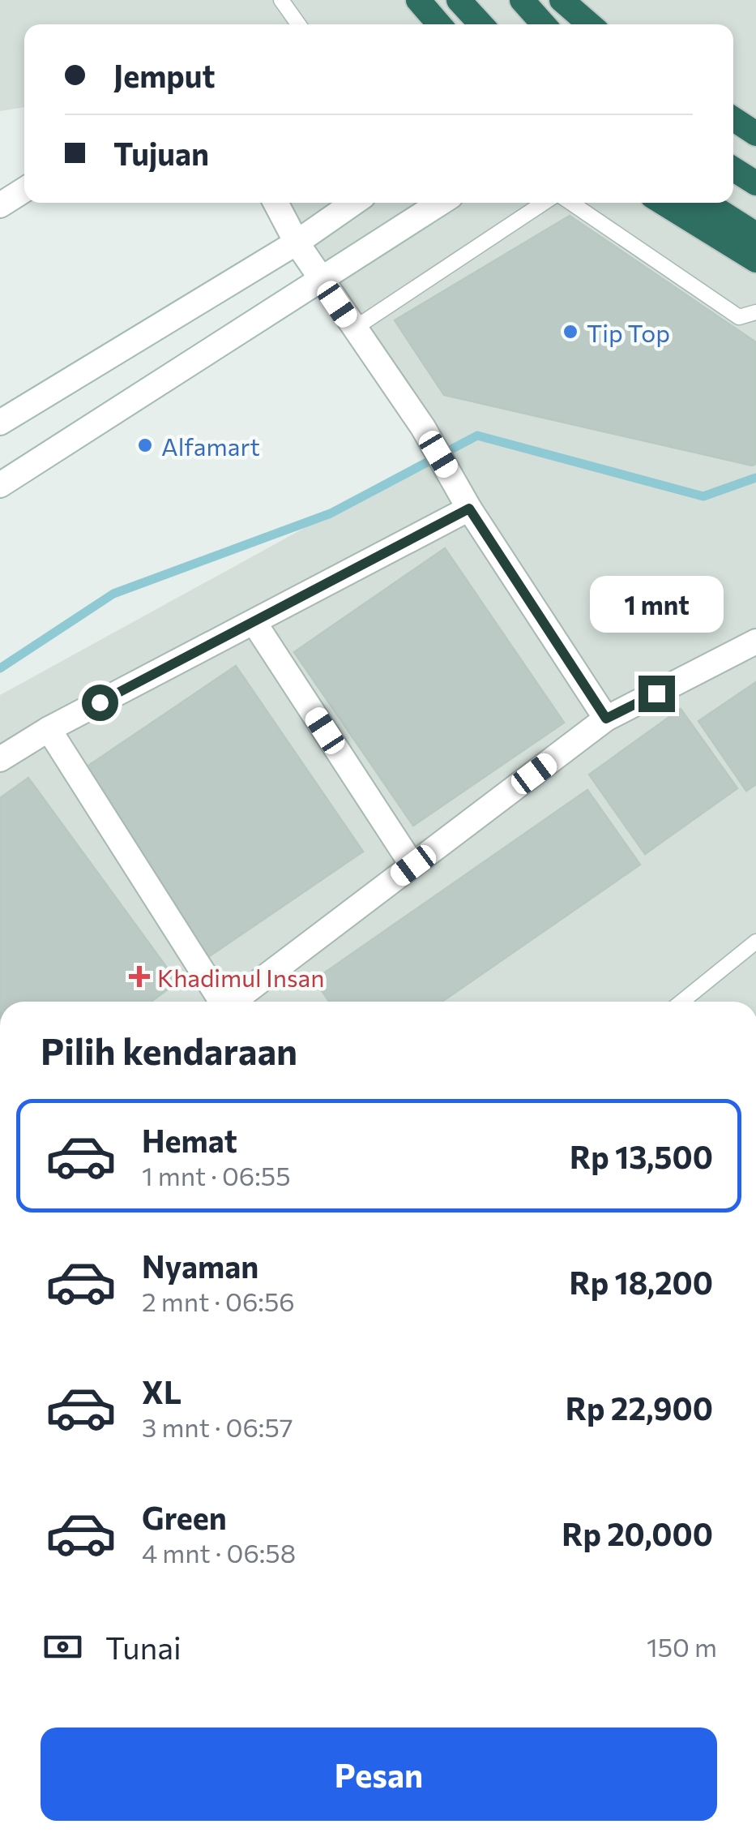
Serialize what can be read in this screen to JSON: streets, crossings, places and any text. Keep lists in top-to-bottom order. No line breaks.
{"places":{"other":["Tip Top","Alfamart"],"health":["Khadimul Insan"]},"page":{"banner":["Jemput","Tujuan"],"bubble":"1 mnt","heading":"Pilih kendaraan","list":[{"name":"Hemat","note":"1 mnt · 06:55","value":"Rp 13,500"},{"name":"Nyaman","note":"2 mnt · 06:56","value":"Rp 18,200"},{"name":"XL","note":"3 mnt · 06:57","value":"Rp 22,900"},{"name":"Green","note":"4 mnt · 06:58","value":"Rp 20,000"}],"pay":["Tunai","150 m"],"buttons":"Pesan"}}
